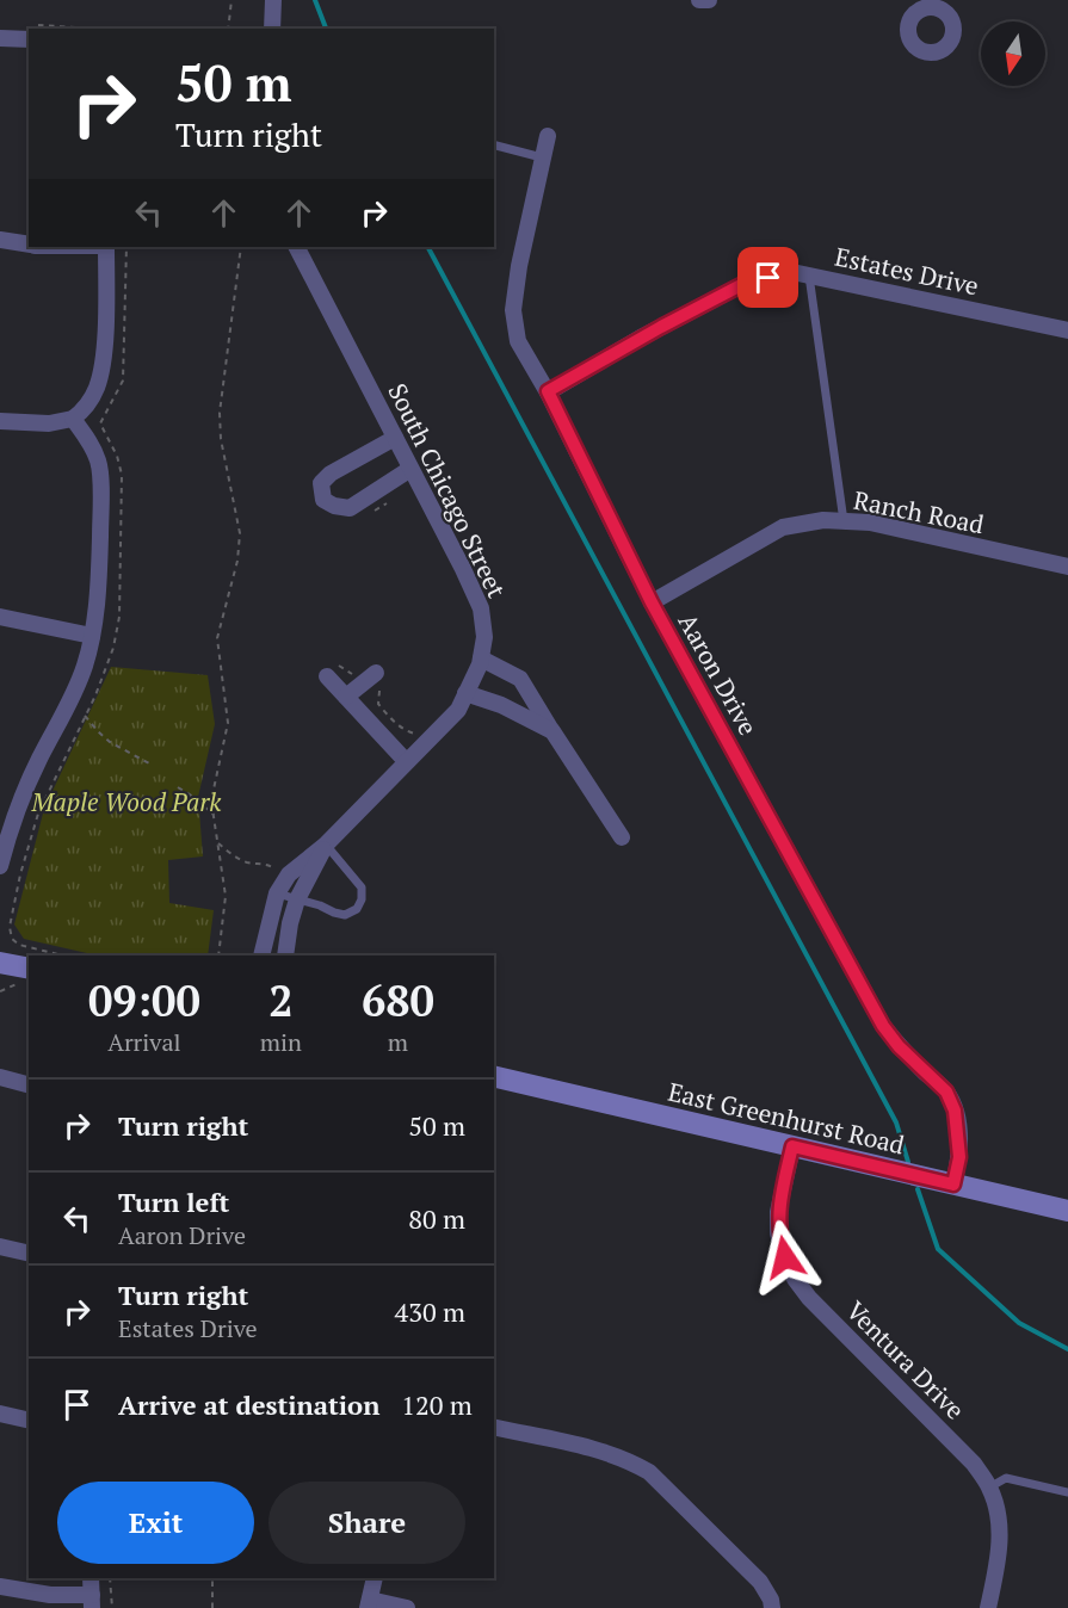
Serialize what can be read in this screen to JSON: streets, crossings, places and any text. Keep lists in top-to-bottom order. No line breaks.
{"streets":{"main road":["East Greenhurst Road"],"street":["Estates Drive","South Chicago Street","Ranch Road","Aaron Drive","Ventura Drive"]},"crossings":[["Estates Drive","Aaron Drive"],["Ranch Road","Aaron Drive"],["Aaron Drive","East Greenhurst Road"],["East Greenhurst Road","Ventura Drive"]],"parks":["Maple Wood Park"],"north":"bottom","page":{"turn":["50 m","Turn right"],"eta":["09:00","Arrival","2","min","680","m"],"list":[{"name":"Turn right","value":"50 m"},{"name":"Turn left","note":"Aaron Drive","value":"80 m"},{"name":"Turn right","note":"Estates Drive","value":"430 m"},{"name":"Arrive at destination","value":"120 m"}],"buttons":["Exit","Share"]}}
